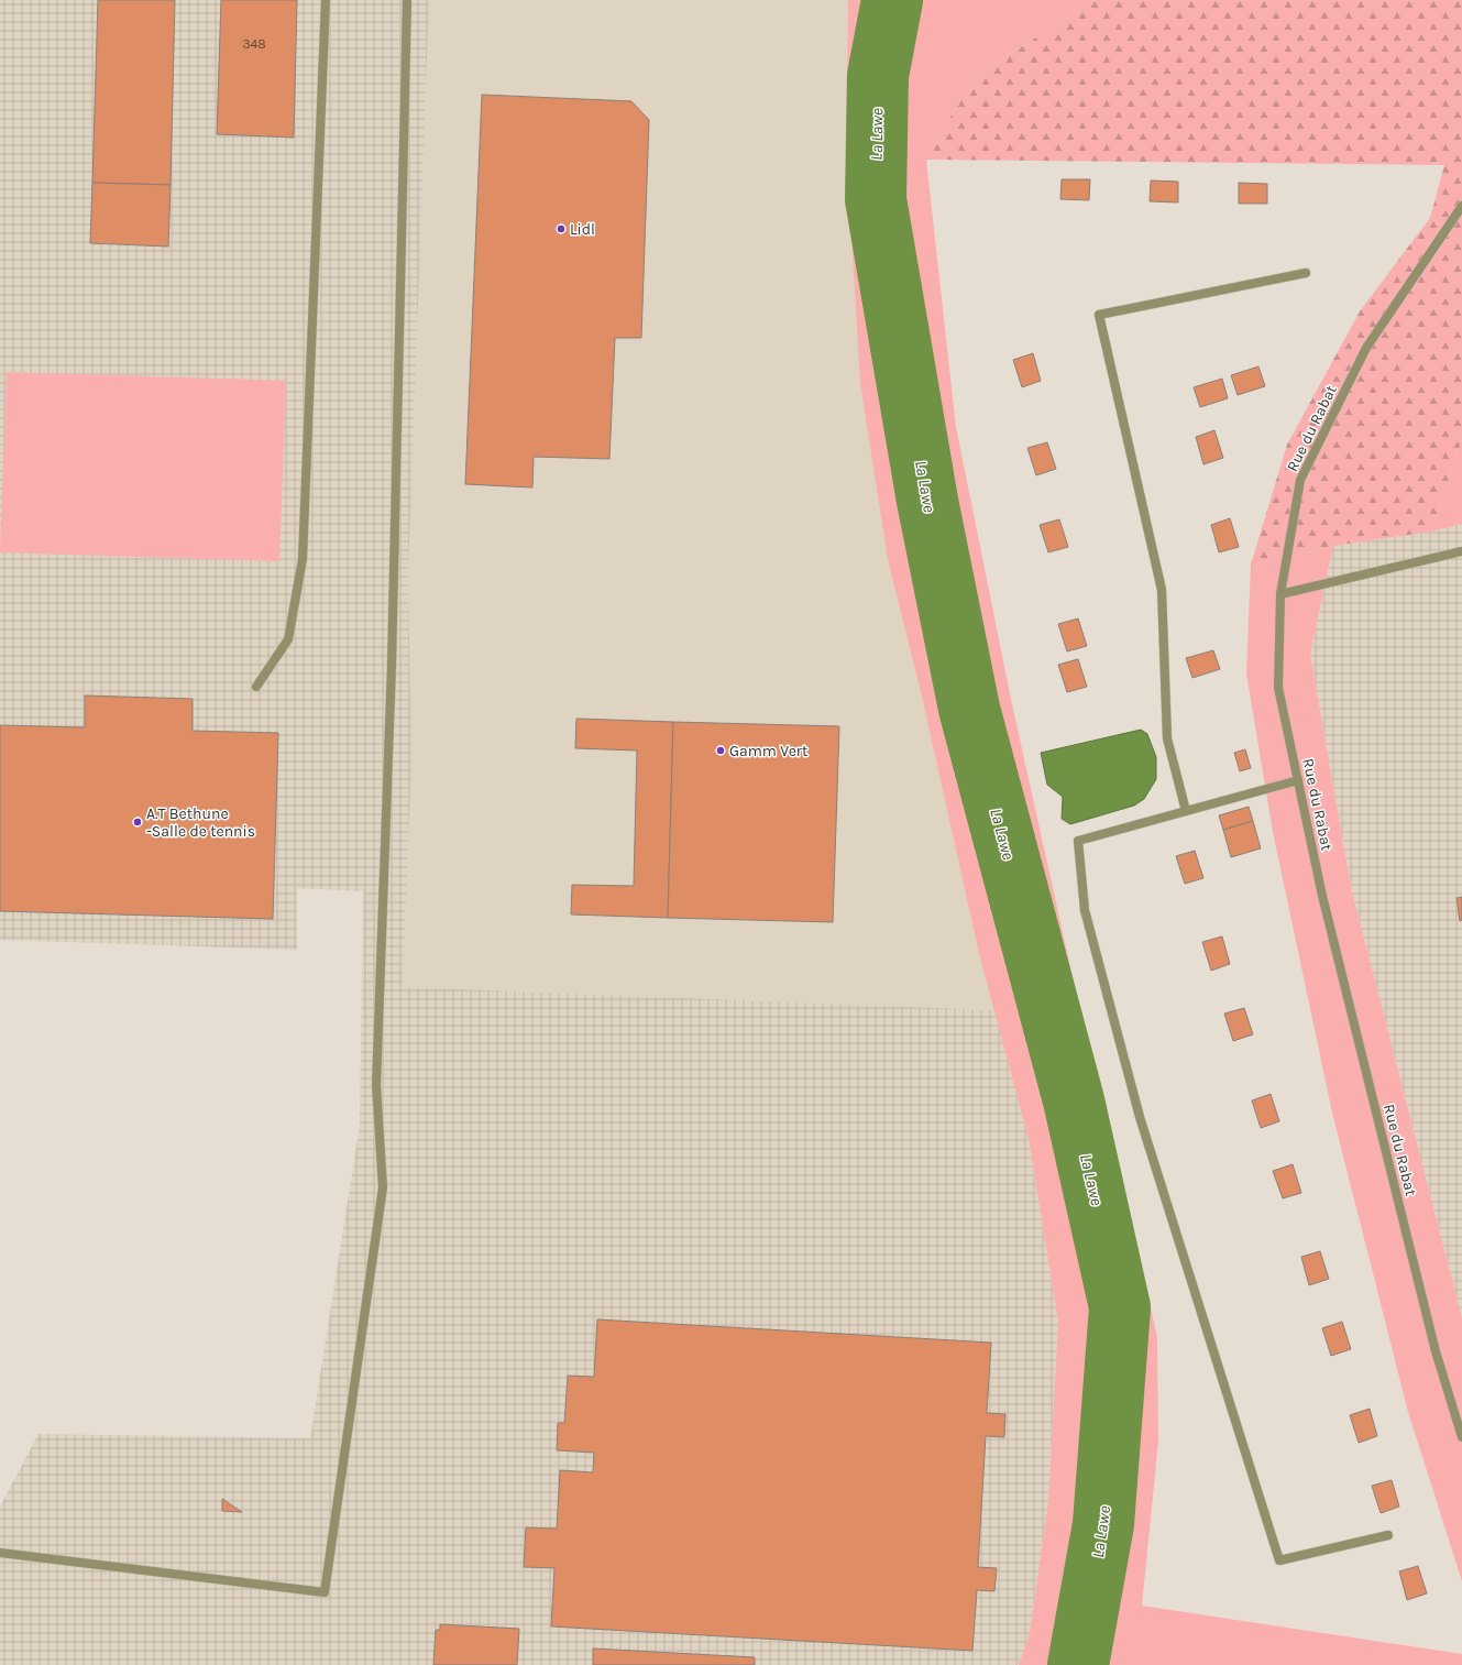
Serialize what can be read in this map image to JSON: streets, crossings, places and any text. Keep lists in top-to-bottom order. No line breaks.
{"streets":{"street":["Rue du Rabat"]},"water":["La Lawe"],"places":["Lidl","Gamm Vert","A.T Bethune -Salle de tennis"],"house_numbers":["348"]}
